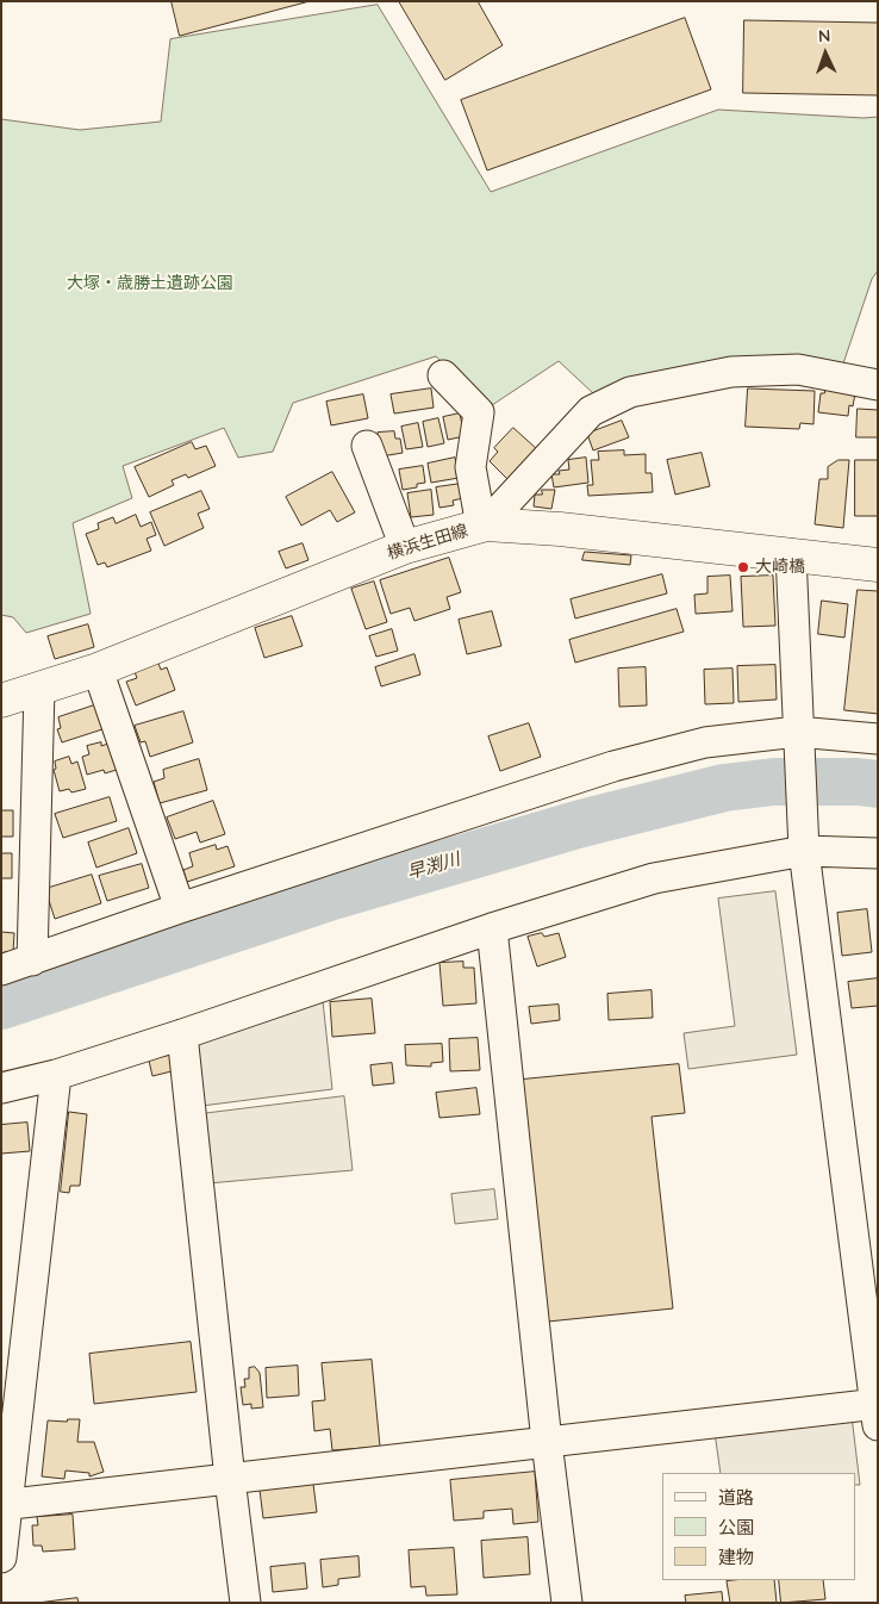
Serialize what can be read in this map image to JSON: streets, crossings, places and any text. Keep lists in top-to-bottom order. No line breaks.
{"streets":{"main road":["横浜生田線"]},"water":["早渕川"],"parks":["大塚・歳勝土遺跡公園"],"places":["大崎橋"],"legend":["道路","公園","建物"],"north":"top"}
